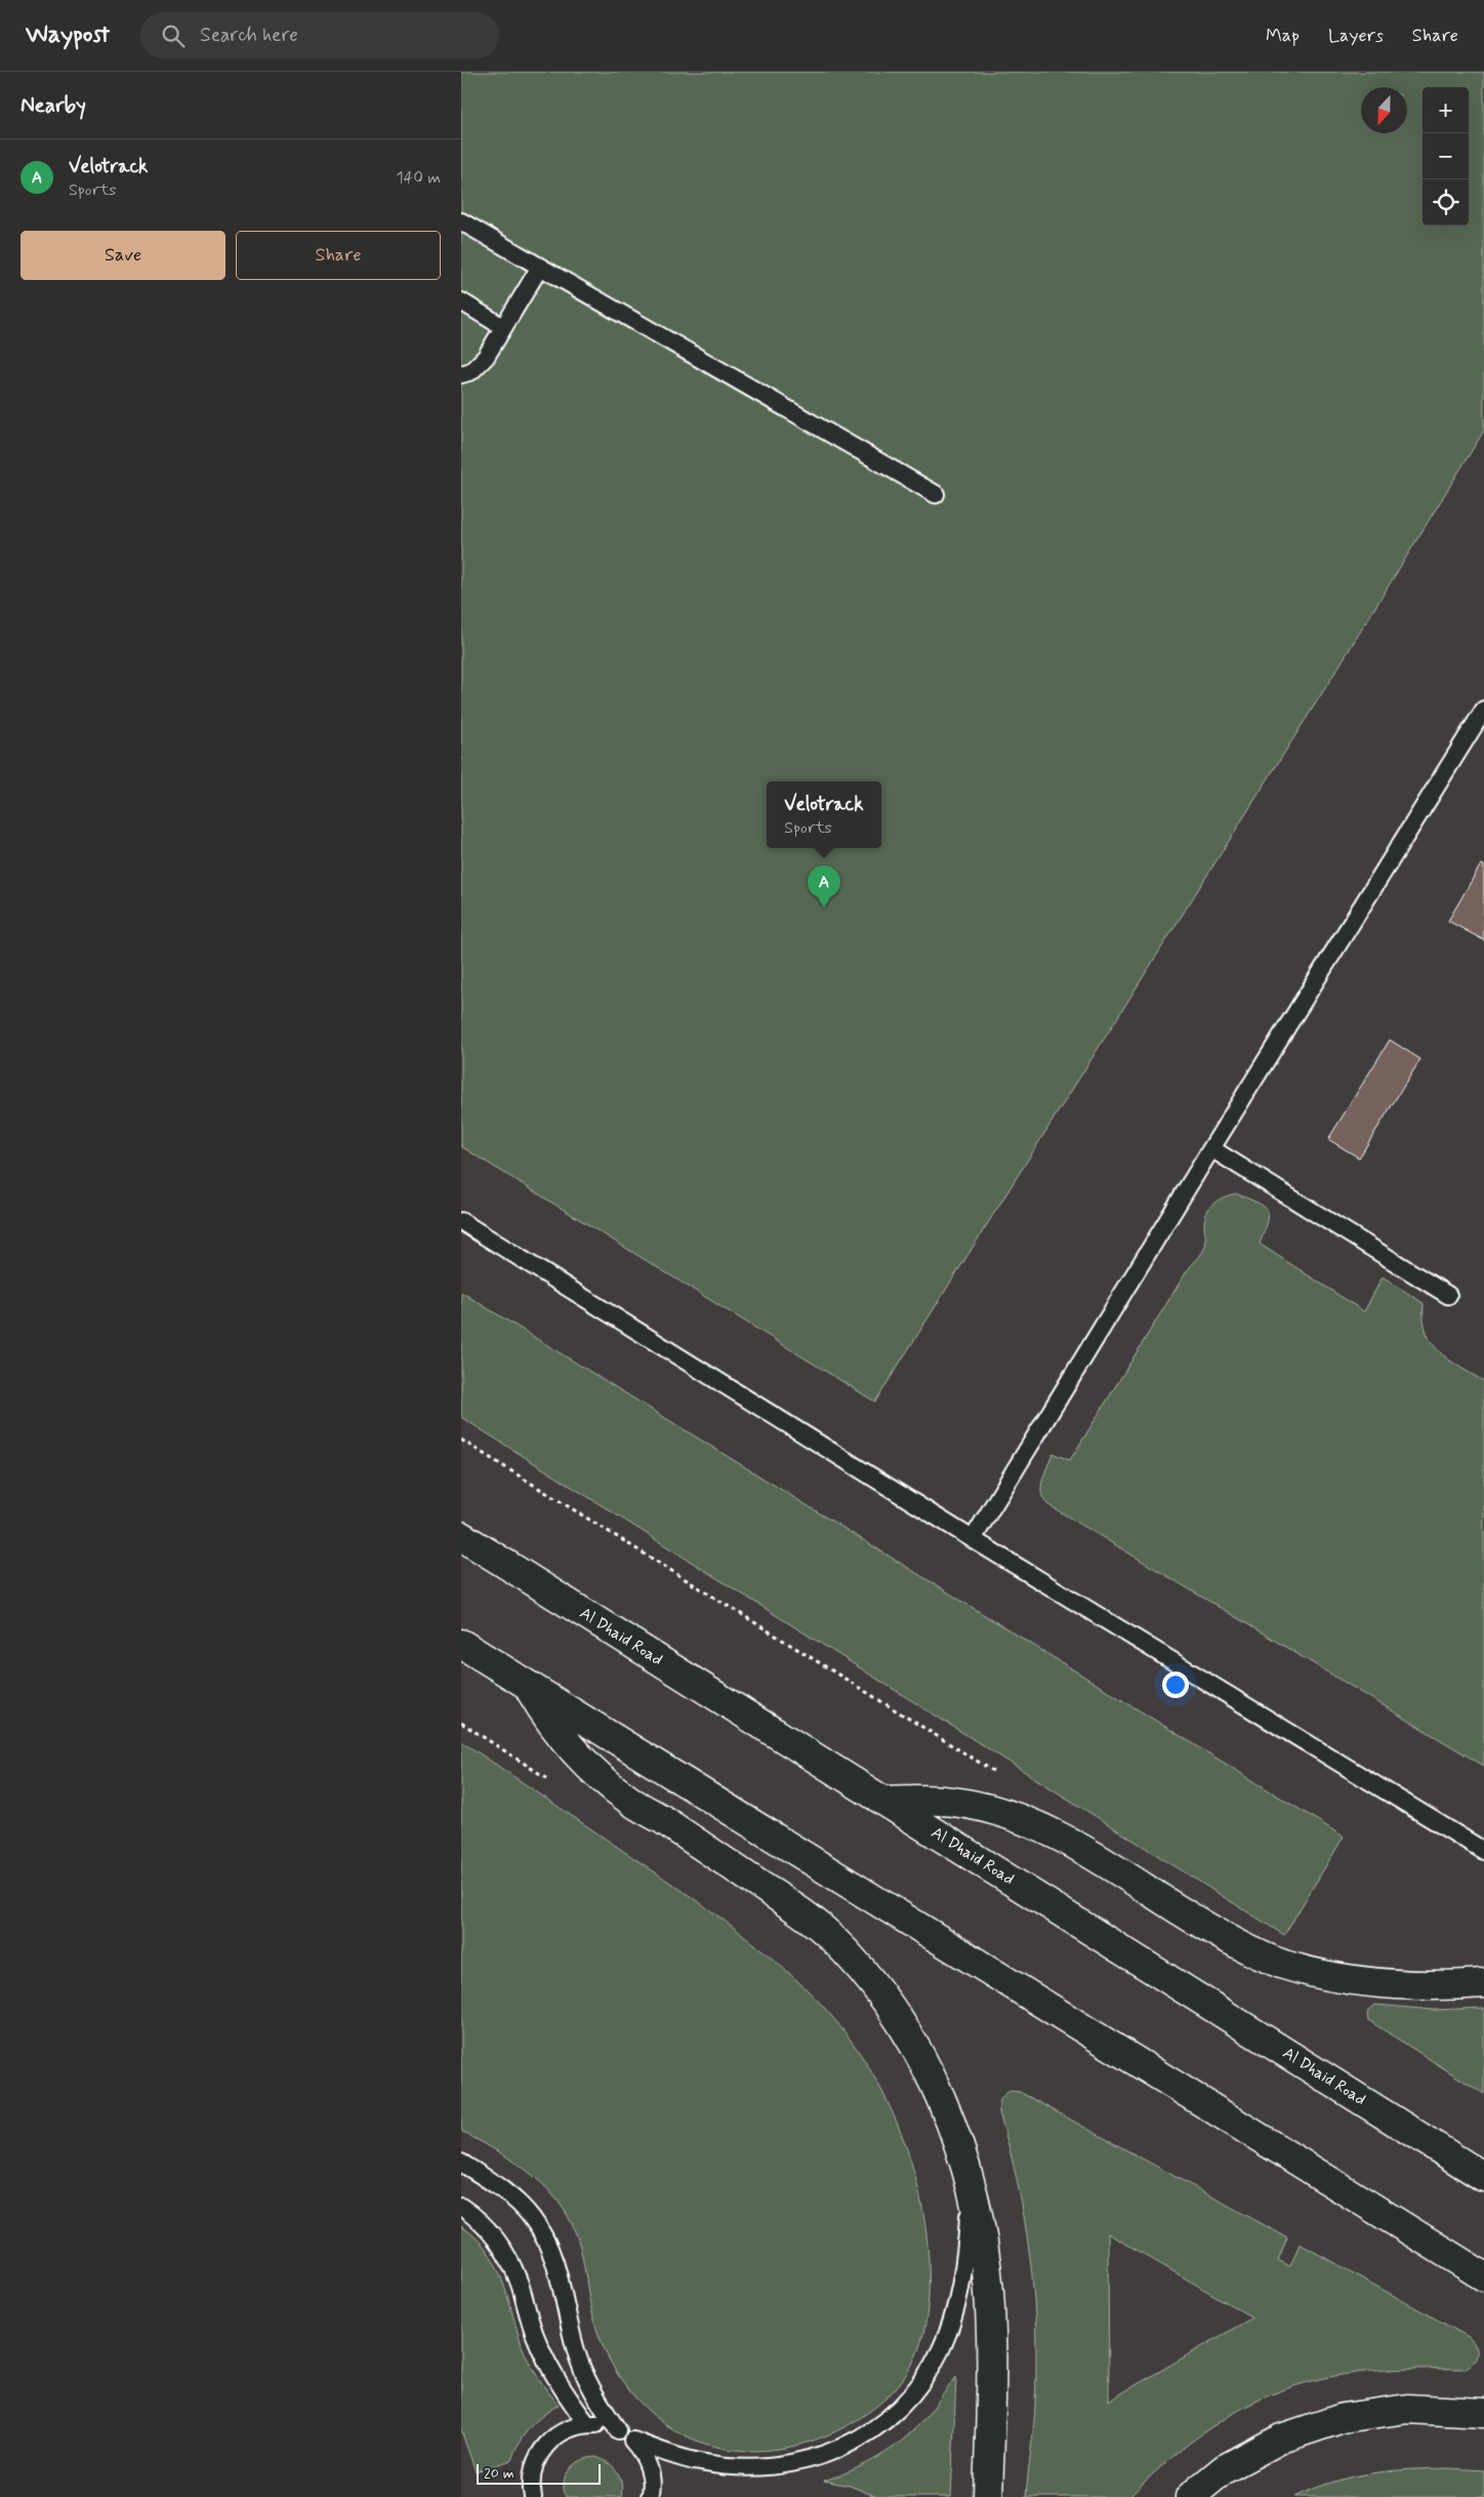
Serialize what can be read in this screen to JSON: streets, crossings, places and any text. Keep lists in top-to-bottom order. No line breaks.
{"streets":{"highway":["Al Dhaid Road"]},"scale_bar":"20 m","north":"bottom","page":{"header":"Waypost","search":"Search here","nav":["Map","Layers","Share"],"heading":"Nearby","map_buttons":["+","−"],"list":[{"mark":"A","name":"Velotrack","note":"Sports","value":"140 m"}],"buttons":["Save","Share"],"popup":["Velotrack","Sports"],"pins":"A","scale":"20 m"}}
